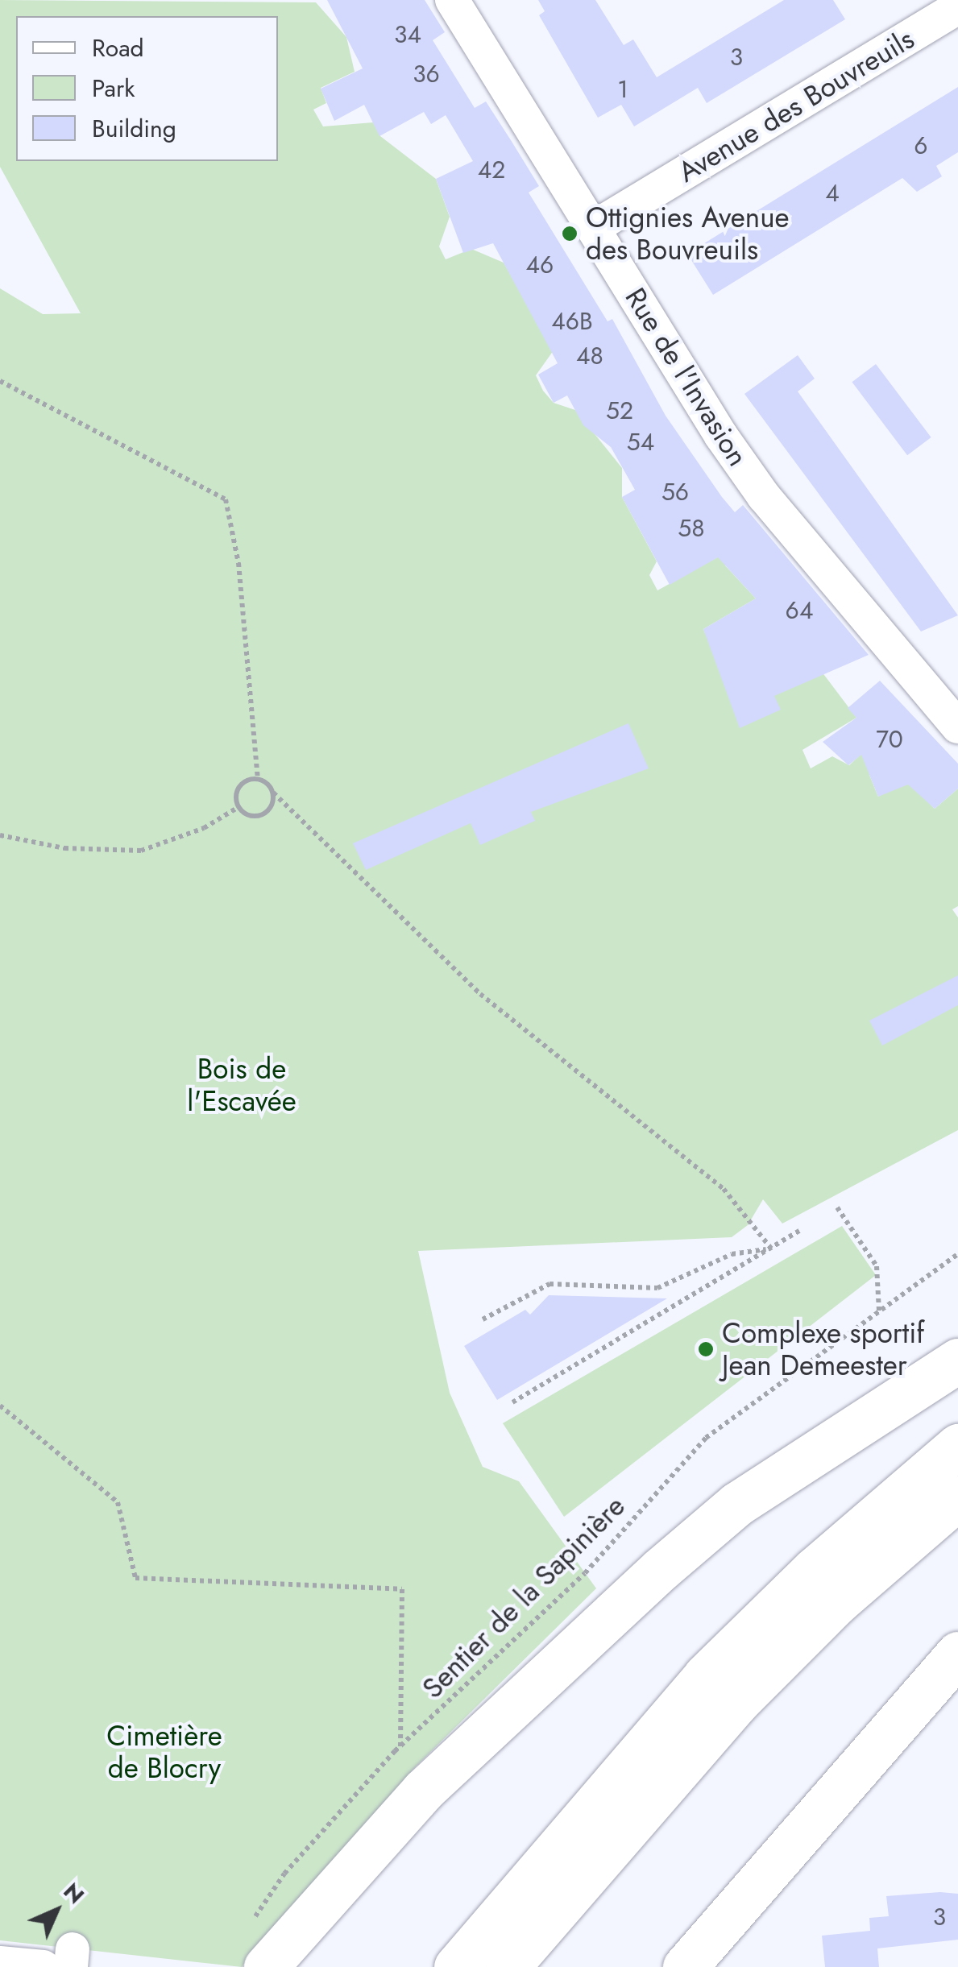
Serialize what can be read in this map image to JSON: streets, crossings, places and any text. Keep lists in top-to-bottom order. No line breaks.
{"streets":{"street":["Avenue des Bouvreuils","Rue de l'Invasion"],"path":["Sentier de la Sapinière"]},"crossings":[["Avenue des Bouvreuils","Rue de l'Invasion"]],"parks":["Bois de l'Escavée","Cimetière de Blocry"],"places":["Ottignies Avenue des Bouvreuils","Complexe sportif Jean Demeester"],"house_numbers":["34","3","36","1","6","42","4","46","46B","48","52","54","56","58","64","70","3"],"legend":["Road","Park","Building"],"north":"top right"}
